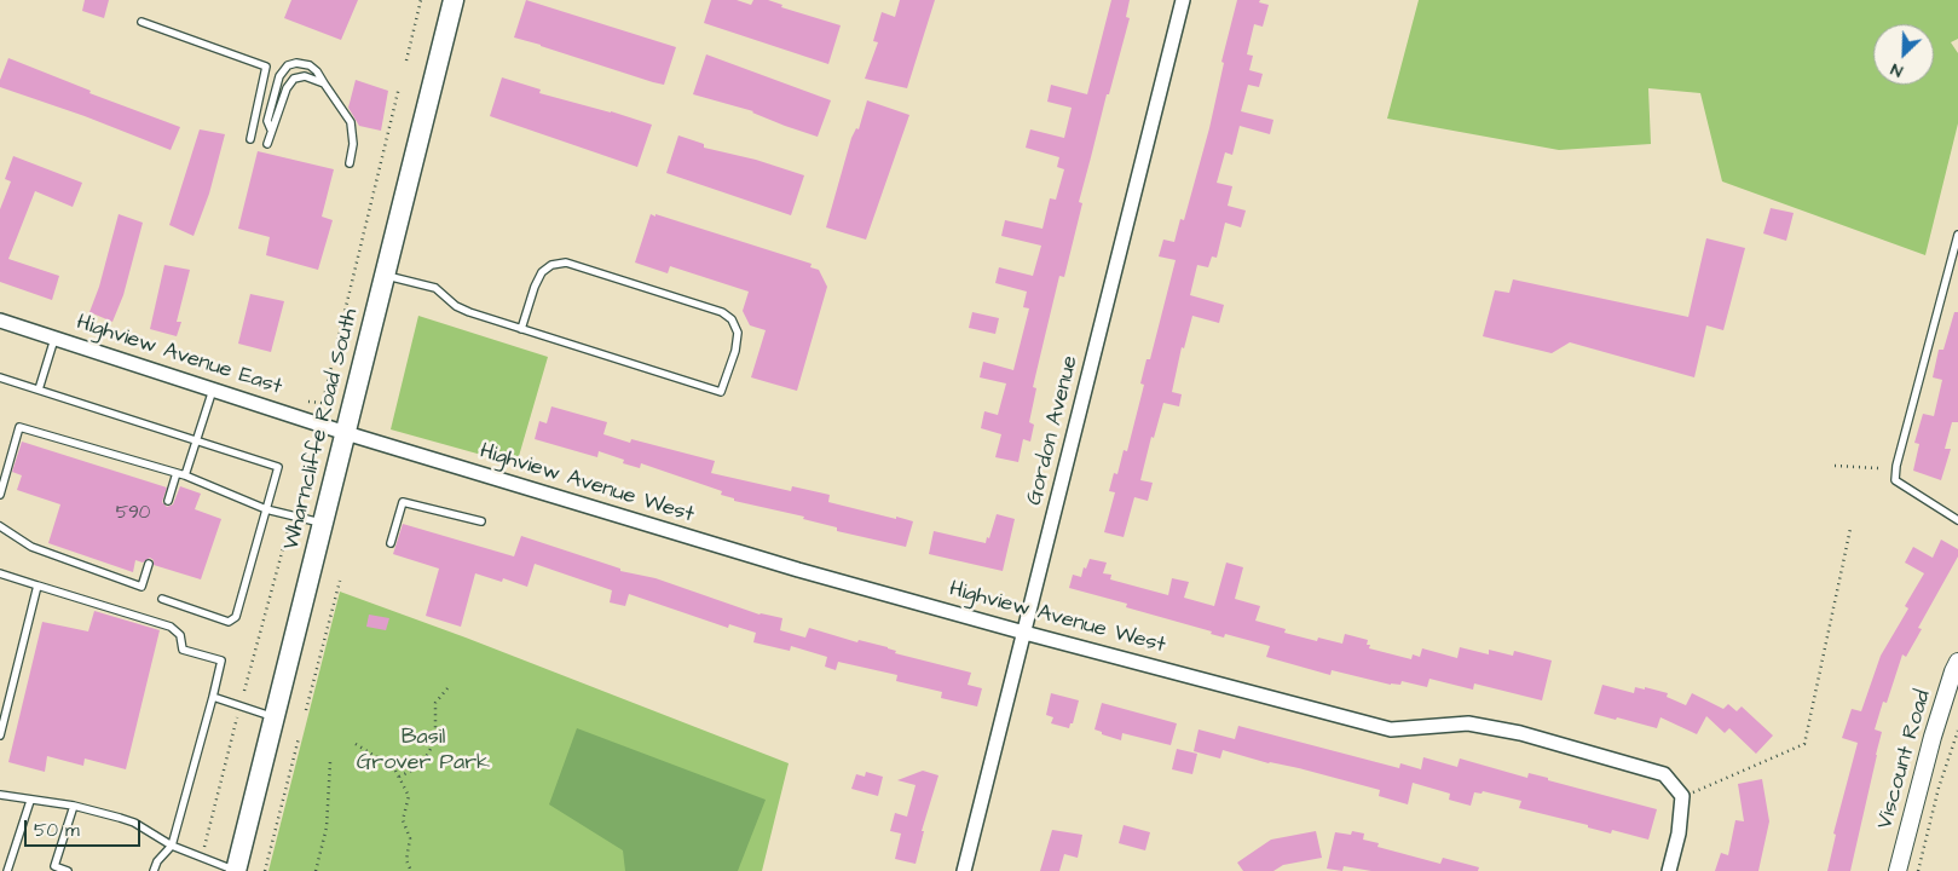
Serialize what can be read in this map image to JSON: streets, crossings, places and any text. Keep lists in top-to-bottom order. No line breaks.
{"streets":{"main road":["Wharncliffe Road South"],"street":["Highview Avenue East","Gordon Avenue","Highview Avenue West","Viscount Road"]},"crossings":[["Highview Avenue East","Wharncliffe Road South"],["Highview Avenue East","Highview Avenue West"],["Wharncliffe Road South","Highview Avenue West"],["Gordon Avenue","Highview Avenue West"]],"parks":["Basil Grover Park"],"house_numbers":["590"],"scale_bar":"50 m","north":"bottom left"}
